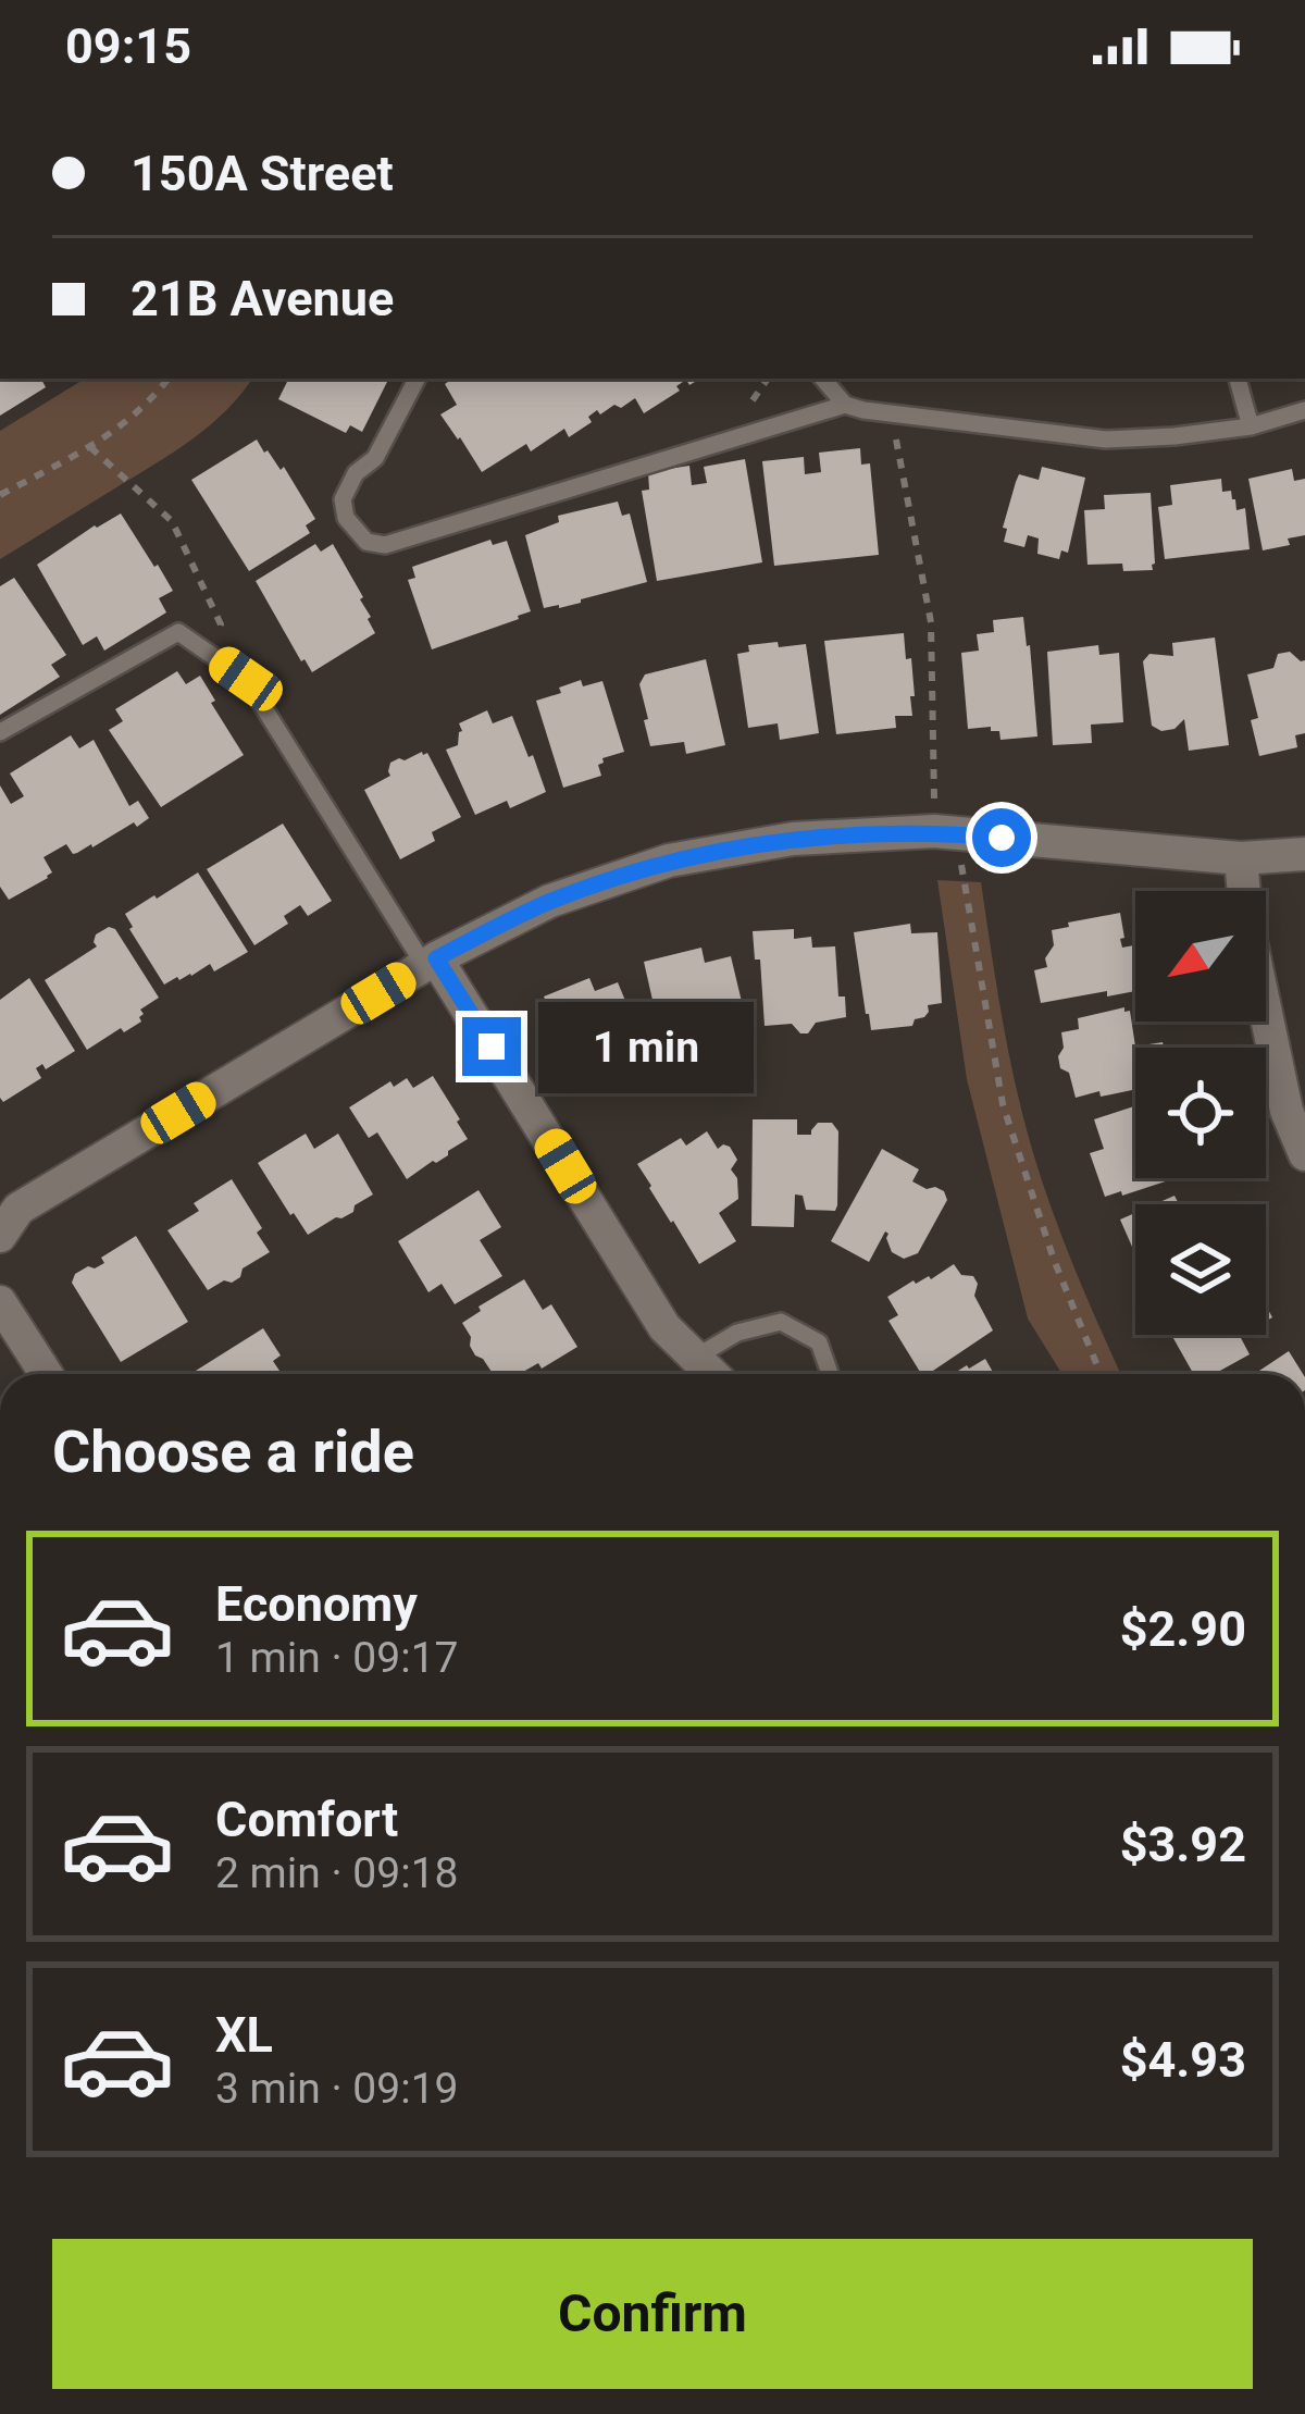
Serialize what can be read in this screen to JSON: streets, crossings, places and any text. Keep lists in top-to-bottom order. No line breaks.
{"north":"bottom left","page":{"status":"09:15","banner":["150A Street","21B Avenue"],"bubble":"1 min","heading":"Choose a ride","list":[{"name":"Economy","note":"1 min · 09:17","value":"$2.90"},{"name":"Comfort","note":"2 min · 09:18","value":"$3.92"},{"name":"XL","note":"3 min · 09:19","value":"$4.93"}],"buttons":"Confirm"}}
